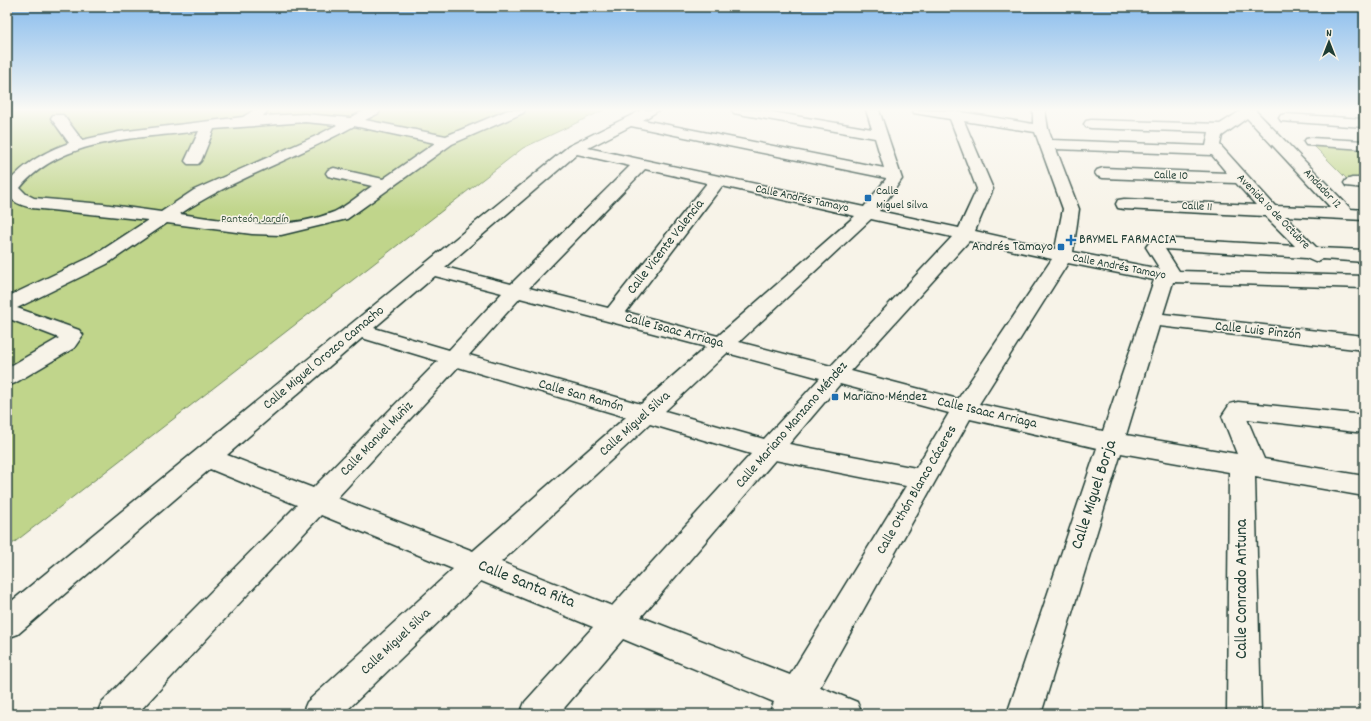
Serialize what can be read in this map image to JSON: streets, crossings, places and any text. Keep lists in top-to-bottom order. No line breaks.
{"streets":{"street":["Calle 10","Andador 12","Calle Andrés Tamayo","Calle 11","Avenida 1o de Octubre","Calle Vicente Valencia","Calle Isaac Arriaga","Calle Luis Pinzón","Calle Miguel Orozco Camacho","Calle San Ramón","Calle Miguel Silva","Calle Mariano Manzano Méndez","Calle Manuel Muñiz","Calle Othón Blanco Cáceres","Calle Miguel Borja","Calle Santa Rita","Calle Conrado Antuna"]},"crossings":[["Calle 10","Avenida 1o de Octubre"],["Andador 12","Calle 11"],["Calle Andrés Tamayo","Avenida 1o de Octubre"],["Calle Andrés Tamayo","Calle Vicente Valencia"],["Calle Andrés Tamayo","Calle Miguel Orozco Camacho"],["Calle Andrés Tamayo","Calle Miguel Silva"],["Calle Andrés Tamayo","Calle Mariano Manzano Méndez"],["Calle Andrés Tamayo","Calle Manuel Muñiz"],["Calle Andrés Tamayo","Calle Othón Blanco Cáceres"],["Calle Andrés Tamayo","Calle Miguel Borja"],["Calle 11","Avenida 1o de Octubre"],["Calle Vicente Valencia","Calle Isaac Arriaga"],["Calle Isaac Arriaga","Calle Miguel Orozco Camacho"],["Calle Isaac Arriaga","Calle Miguel Silva"],["Calle Isaac Arriaga","Calle Mariano Manzano Méndez"],["Calle Isaac Arriaga","Calle Manuel Muñiz"],["Calle Isaac Arriaga","Calle Othón Blanco Cáceres"],["Calle Isaac Arriaga","Calle Miguel Borja"],["Calle Isaac Arriaga","Calle Conrado Antuna"],["Calle Luis Pinzón","Calle Miguel Borja"],["Calle Miguel Orozco Camacho","Calle San Ramón"],["Calle Miguel Orozco Camacho","Calle Santa Rita"],["Calle San Ramón","Calle Miguel Silva"],["Calle San Ramón","Calle Mariano Manzano Méndez"],["Calle San Ramón","Calle Manuel Muñiz"],["Calle San Ramón","Calle Othón Blanco Cáceres"],["Calle Miguel Silva","Calle Santa Rita"],["Calle Mariano Manzano Méndez","Calle Santa Rita"],["Calle Manuel Muñiz","Calle Santa Rita"],["Calle Othón Blanco Cáceres","Calle Santa Rita"]],"parks":["Panteón Jardín"],"places":{"transit":["Calle Miguel Silva","Andrés Tamayo","Mariano Méndez"],"health":["BRYMEL FARMACIA"]},"north":"top"}
